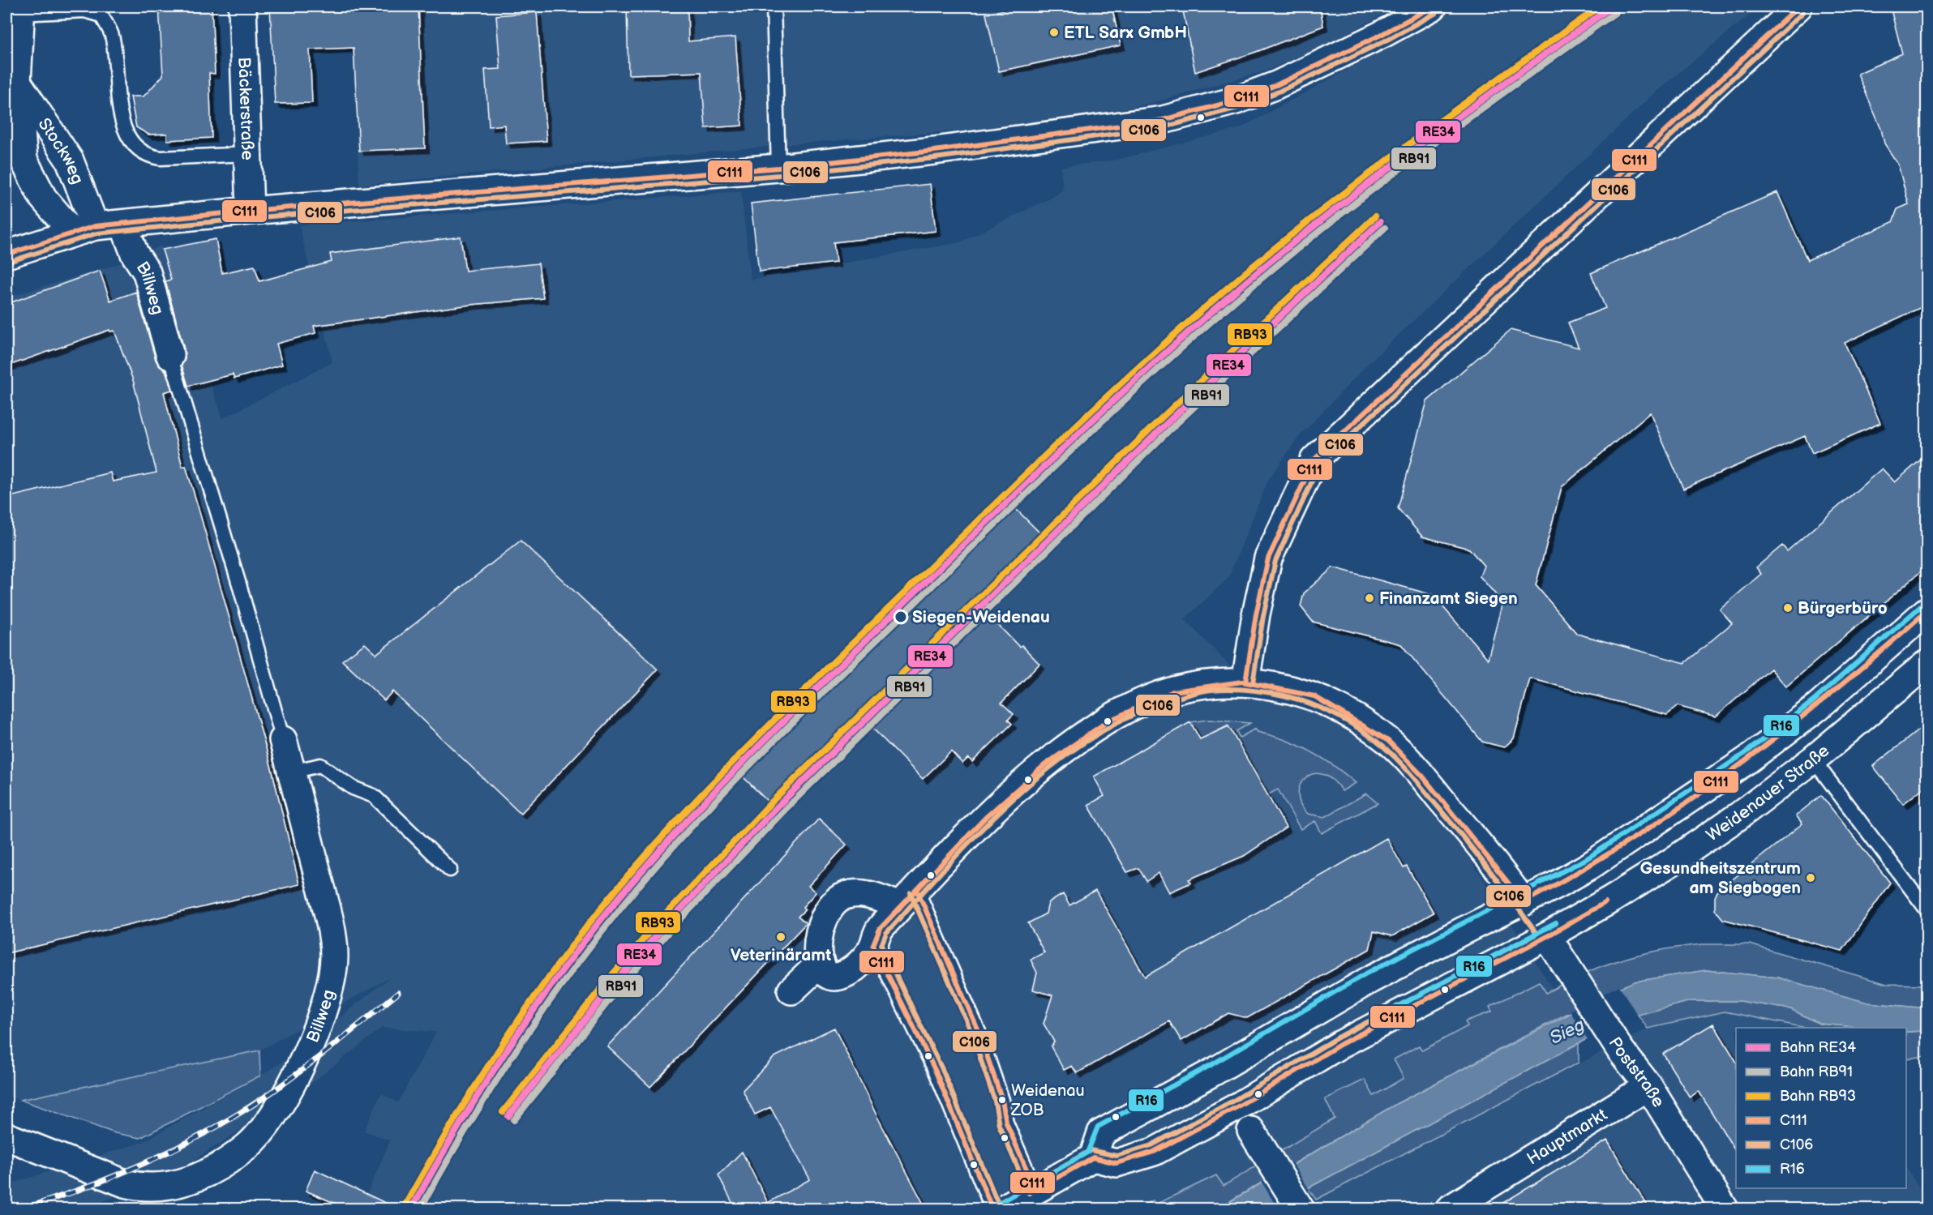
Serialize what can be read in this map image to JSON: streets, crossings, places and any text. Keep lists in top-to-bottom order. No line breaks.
{"streets":{"street":["Bäckerstraße","Stockweg","Billweg","Weidenauer Straße","Poststraße","Hauptmarkt"]},"crossings":[["Weidenauer Straße","Poststraße"],["Poststraße","Hauptmarkt"]],"water":["Sieg"],"places":["ETL Sarx GmbH","Finanzamt Siegen","Bürgerbüro","Siegen-Weidenau","Gesundheitszentrum am Siegbogen","Veterinäramt","Weidenau ZOB"],"lines":["rail line RE34","rail line RB93","transit line C111","rail line RB91","transit line C106","transit line R16"],"legend":["Bahn RE34","Bahn RB91","Bahn RB93","C111","C106","R16"]}
